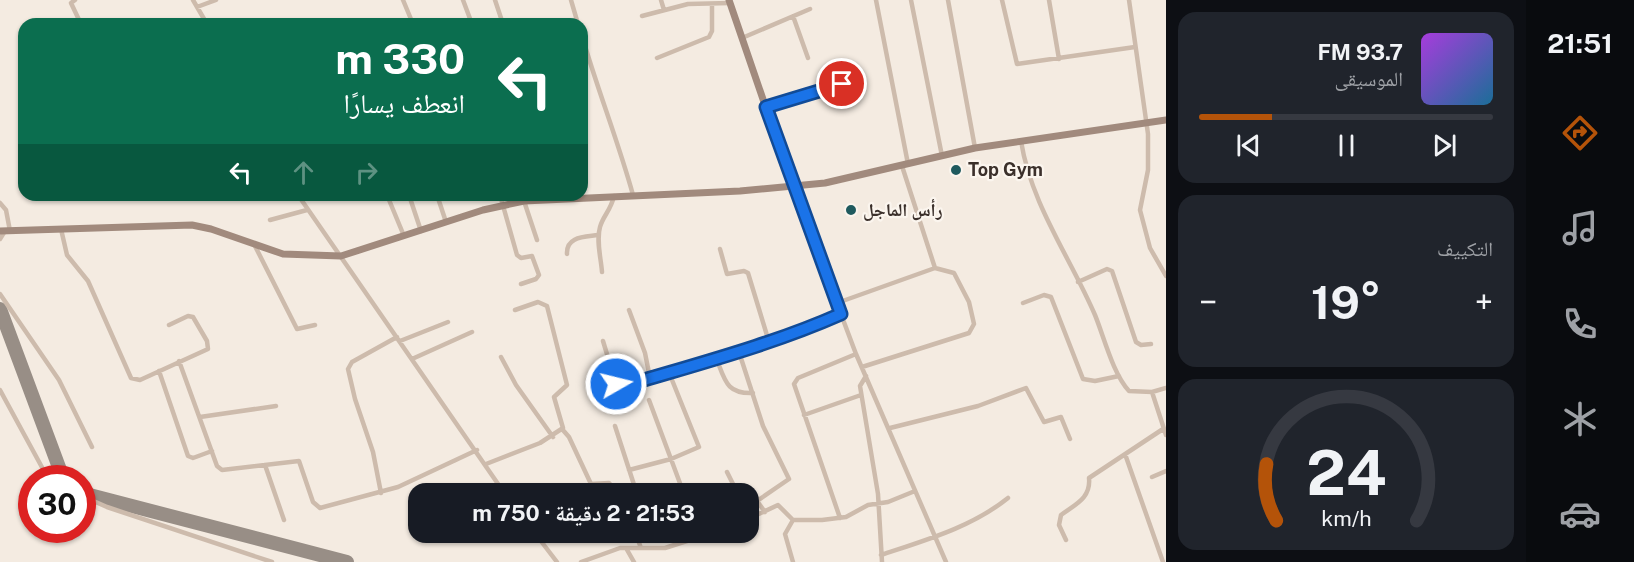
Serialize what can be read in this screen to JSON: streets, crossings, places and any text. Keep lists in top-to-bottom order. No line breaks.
{"places":["Top Gym","رأس الماجل"],"page":{"tabs":"21:51","turn":["330 m","انعطف يسارًا"],"song":["93.7 FM","الموسيقى"],"tile":"التكييف","heat":["−","19°","+"],"limit":"30","trip":"21:53 · 2 دقيقة · 750 m","gauge":["24","km/h"]}}
